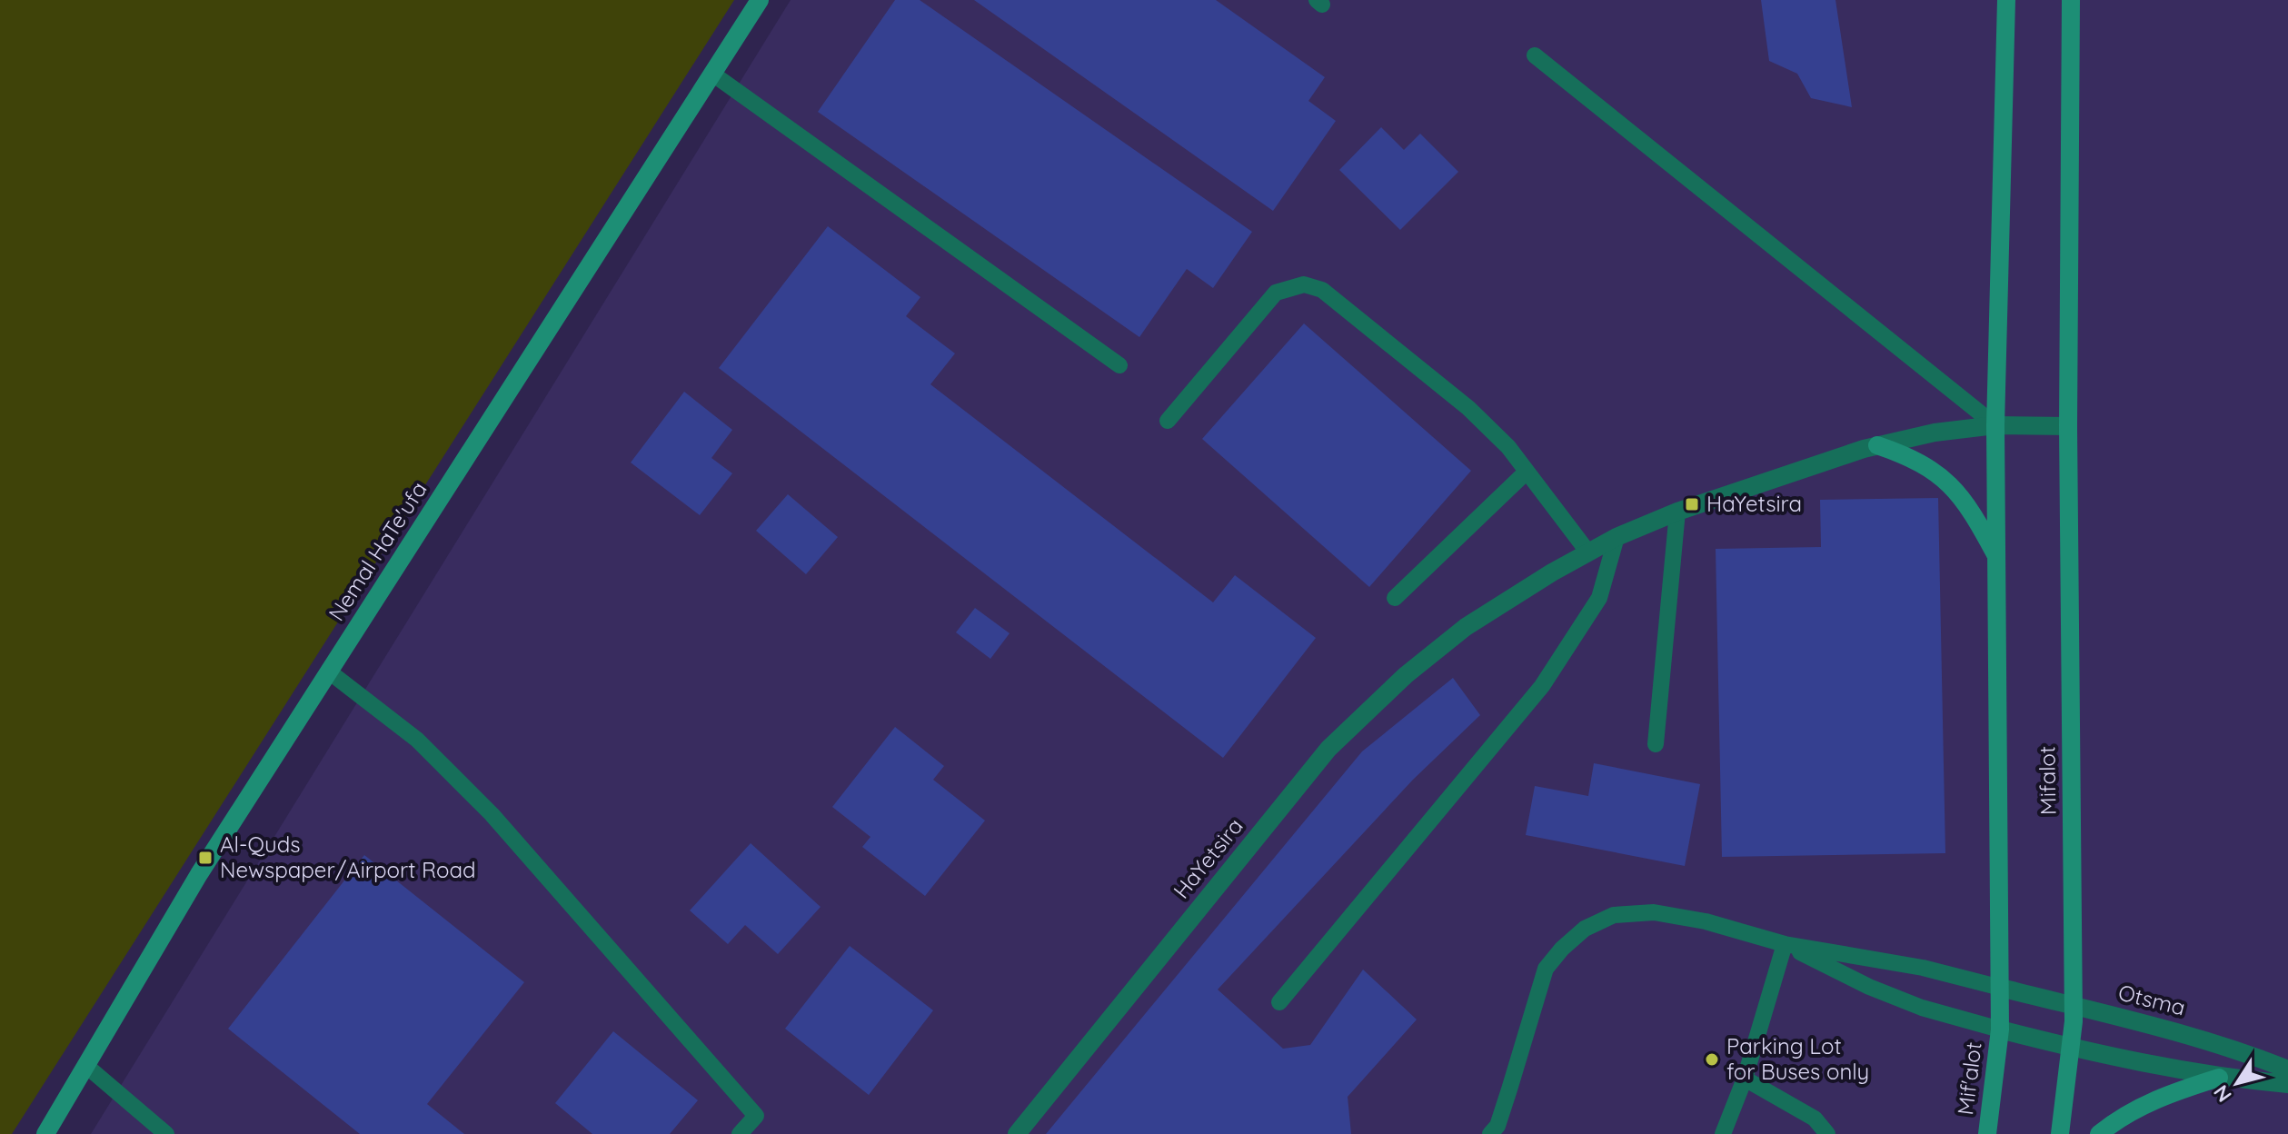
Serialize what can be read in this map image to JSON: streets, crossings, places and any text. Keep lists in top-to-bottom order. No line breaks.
{"streets":{"street":["Nemal HaTe'ufa","Mifalot","HaYetsira","Otsma","Mif'alot"]},"crossings":[["Mifalot","HaYetsira"],["Mifalot","Otsma"]],"places":{"transit":["HaYetsira","Al-Quds Newspaper/Airport Road"],"other":["Parking Lot for Buses only"]},"north":"bottom left"}
